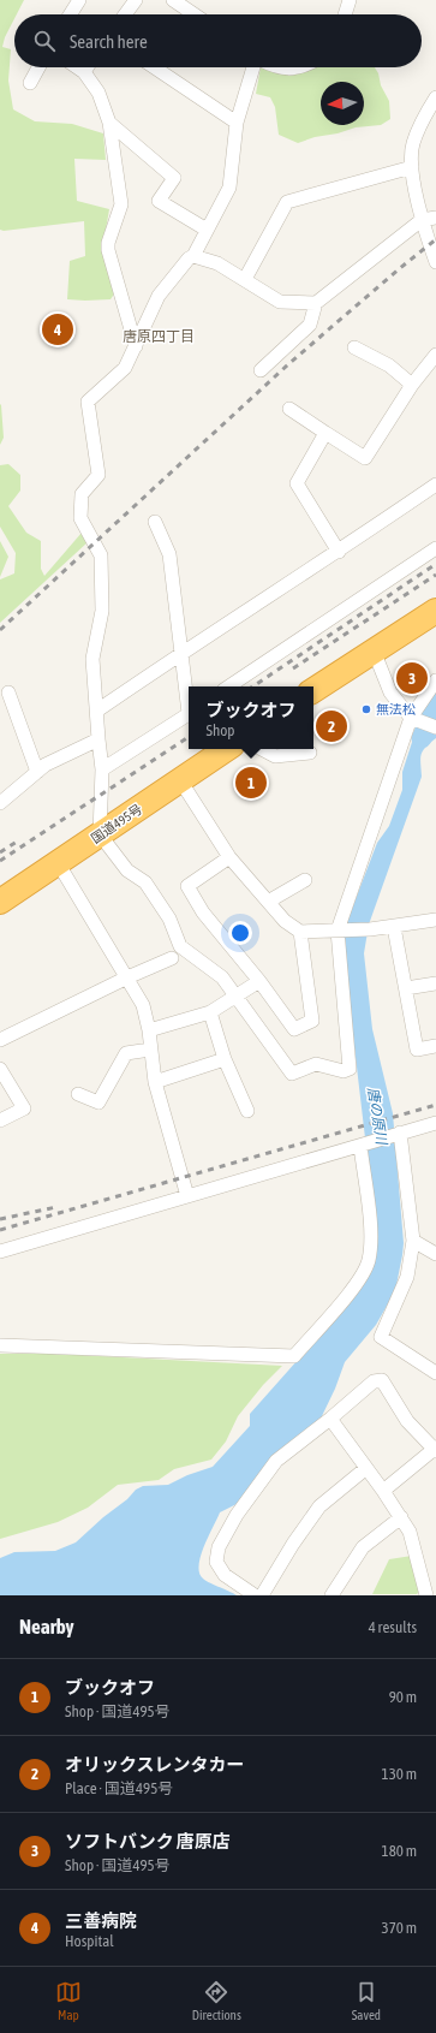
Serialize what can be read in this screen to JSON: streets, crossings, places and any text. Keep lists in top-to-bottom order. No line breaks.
{"streets":{"highway":["国道495号"]},"districts":["唐原四丁目"],"water":["唐の原川"],"places":["無法松"],"north":"left","page":{"search":"Search here","pins":["4","3","2","1"],"popup":["ブックオフ","Shop"],"heading":["Nearby","4 results"],"list":[{"mark":"1","name":"ブックオフ","note":"Shop · 国道495号","value":"90 m"},{"mark":"2","name":"オリックスレンタカー","note":"Place · 国道495号","value":"130 m"},{"mark":"3","name":"ソフトバンク 唐原店","note":"Shop · 国道495号","value":"180 m"},{"mark":"4","name":"三善病院","note":"Hospital","value":"370 m"}],"nav":["Map","Directions","Saved"]}}
